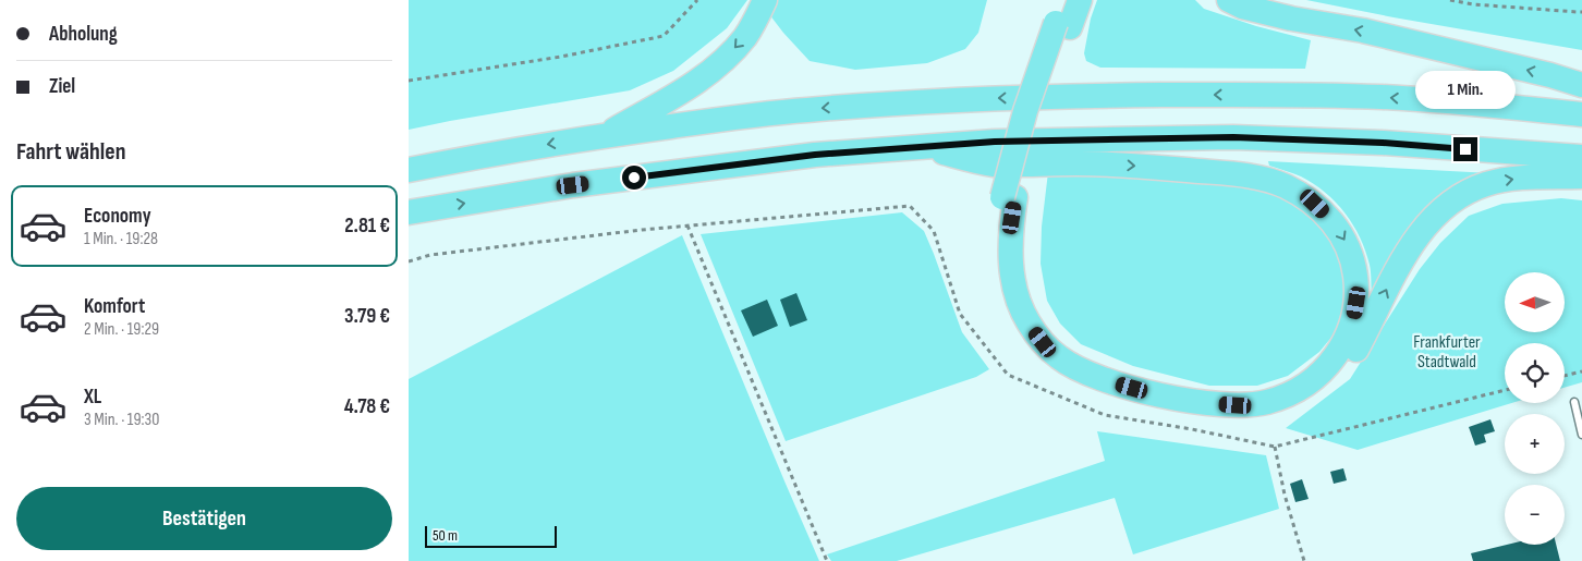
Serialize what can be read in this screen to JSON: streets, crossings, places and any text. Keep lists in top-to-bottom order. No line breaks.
{"parks":["Frankfurter Stadtwald"],"scale_bar":"50 m","north":"left","page":{"banner":["Abholung","Ziel"],"bubble":"1 Min.","heading":"Fahrt wählen","list":[{"name":"Economy","note":"1 Min. · 19:28","value":"2.81 €"},{"name":"Komfort","note":"2 Min. · 19:29","value":"3.79 €"},{"name":"XL","note":"3 Min. · 19:30","value":"4.78 €"}],"map_buttons":["+","−"],"buttons":"Bestätigen","scale":"50 m"}}
